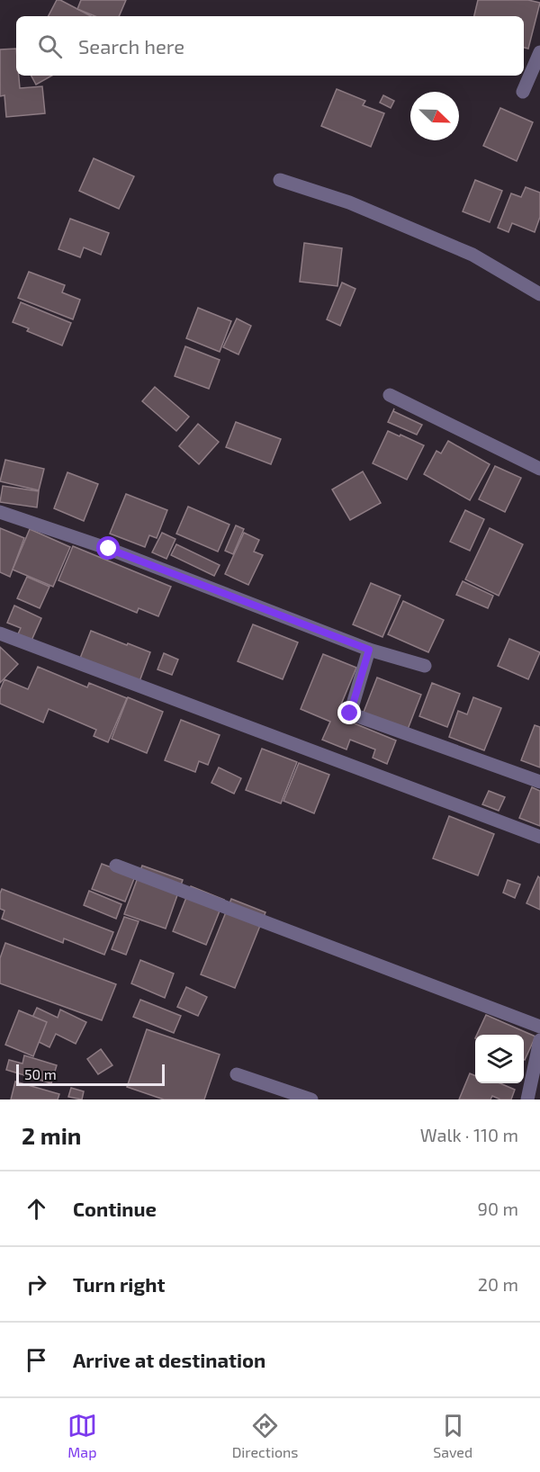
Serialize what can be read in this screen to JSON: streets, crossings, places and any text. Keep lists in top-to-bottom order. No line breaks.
{"scale_bar":"50 m","north":"bottom right","page":{"search":"Search here","scale":"50 m","heading":["2 min","Walk · 110 m"],"list":[["Continue","90 m"],["Turn right","20 m"],"Arrive at destination"],"nav":["Map","Directions","Saved"]}}
